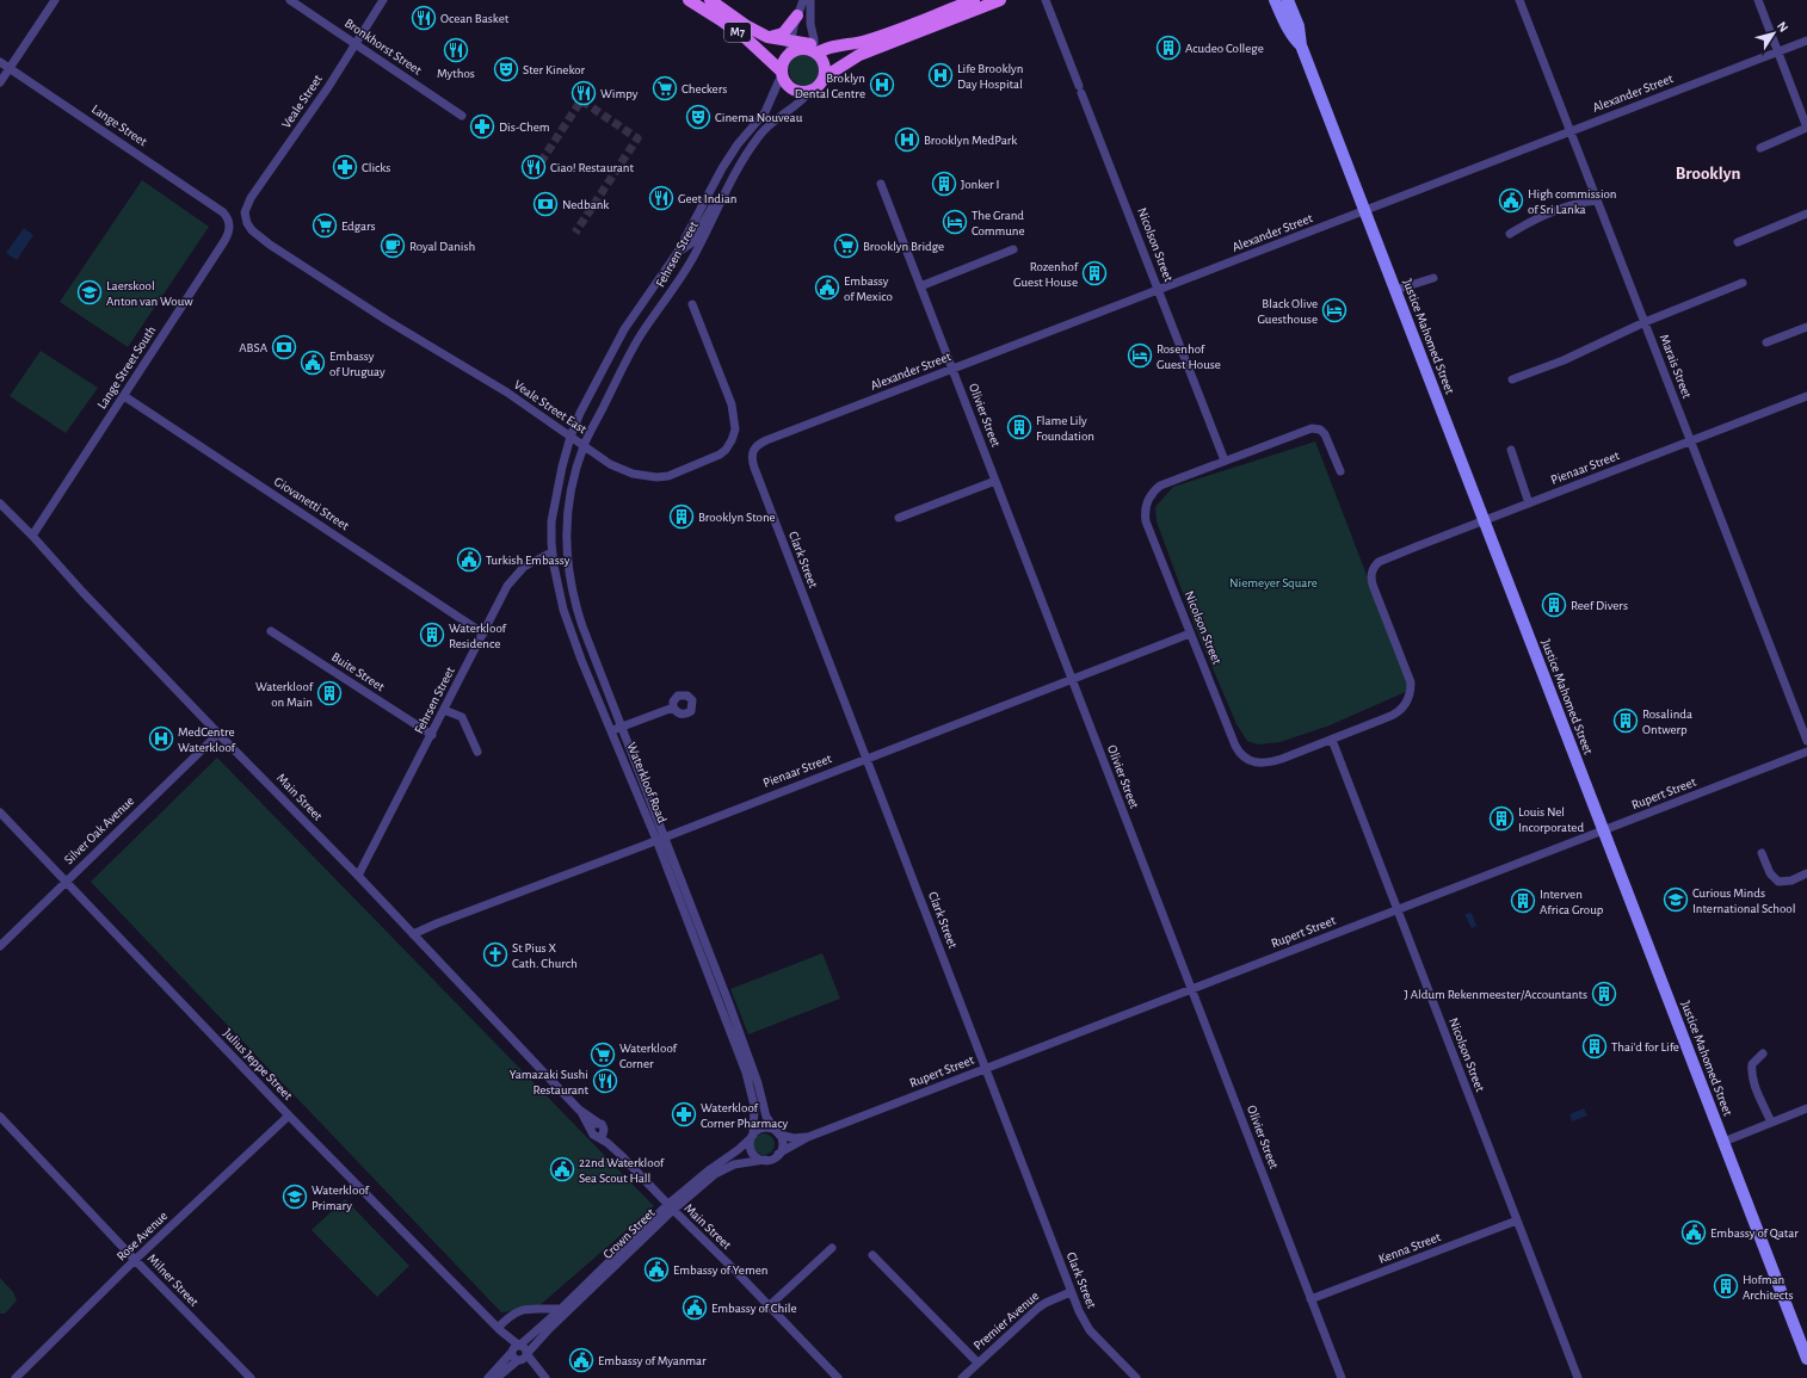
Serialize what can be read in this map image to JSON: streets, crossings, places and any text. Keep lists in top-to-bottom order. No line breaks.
{"streets":{"main road":["M7","Justice Mahomed Street"],"street":["Bronkhorst Street","Alexander Street","Veale Street","Lange Street","Nicolson Street","Fehrsen Street","Marais Street","Lange Street South","Veale Street East","Olivier Street","Pienaar Street","Giovanetti Street","Clark Street","Buite Street","Waterkloof Road","Rupert Street","Main Street","Silver Oak Avenue","Julius Jeppe Street","Crown Street","Rose Avenue","Kenna Street","Milner Street","Premier Avenue"]},"crossings":[["M7","Fehrsen Street"],["Bronkhorst Street","Veale Street"],["Alexander Street","Nicolson Street"],["Alexander Street","Justice Mahomed Street"],["Alexander Street","Marais Street"],["Alexander Street","Olivier Street"],["Alexander Street","Clark Street"],["Veale Street","Veale Street East"],["Lange Street","Lange Street South"],["Nicolson Street","Pienaar Street"],["Nicolson Street","Rupert Street"],["Nicolson Street","Kenna Street"],["Fehrsen Street","Veale Street East"],["Fehrsen Street","Giovanetti Street"],["Fehrsen Street","Buite Street"],["Fehrsen Street","Waterkloof Road"],["Fehrsen Street","Main Street"],["Justice Mahomed Street","Pienaar Street"],["Justice Mahomed Street","Rupert Street"],["Marais Street","Pienaar Street"],["Lange Street South","Giovanetti Street"],["Lange Street South","Main Street"],["Veale Street East","Waterkloof Road"],["Olivier Street","Pienaar Street"],["Olivier Street","Rupert Street"],["Olivier Street","Kenna Street"],["Pienaar Street","Clark Street"],["Pienaar Street","Waterkloof Road"],["Pienaar Street","Main Street"],["Clark Street","Rupert Street"],["Clark Street","Premier Avenue"],["Waterkloof Road","Rupert Street"],["Waterkloof Road","Crown Street"],["Rupert Street","Crown Street"],["Main Street","Silver Oak Avenue"],["Main Street","Crown Street"],["Silver Oak Avenue","Julius Jeppe Street"],["Julius Jeppe Street","Crown Street"],["Julius Jeppe Street","Rose Avenue"],["Rose Avenue","Milner Street"]],"districts":["Brooklyn"],"parks":["Niemeyer Square"],"places":{"restaurant":["Ocean Basket","Mythos","Wimpy","Ciao! Restaurant","Geet Indian","Yamazaki Sushi Restaurant"],"building":["Acudeo College","Jonker I","Rozenhof Guest House","Flame Lily Foundation","Brooklyn Stone","Reef Divers","Waterkloof Residence","Waterkloof on Main","Rosalinda Ontwerp","Louis Nel Incorporated","Interven Africa Group","J Aldum Rekenmeester/Accountants","Thai'd for Life","Hofman Architects"],"theatre":["Ster Kinekor","Cinema Nouveau"],"hospital":["Life Brooklyn Day Hospital","Broklyn Dental Centre","Brooklyn MedPark","MedCentre Waterkloof"],"supermarket":["Checkers","Edgars","Brooklyn Bridge","Waterkloof Corner"],"pharmacy":["Dis-Chem","Clicks","Waterkloof Corner Pharmacy"],"public building":["High commission of Sri Lanka","Embassy of Mexico","Embassy of Uruguay","Turkish Embassy","22nd Waterkloof Sea Scout Hall","Embassy of Qatar","Embassy of Yemen","Embassy of Chile","Embassy of Myanmar"],"bank":["Nedbank","ABSA"],"hotel":["The Grand Commune","Black Olive Guesthouse","Rosenhof Guest House"],"cafe":["Royal Danish"],"school or university":["Laerskool Anton van Wouw","Curious Minds International School","Waterkloof Primary"],"church":["St Pius X Cath. Church"]},"north":"top right"}
